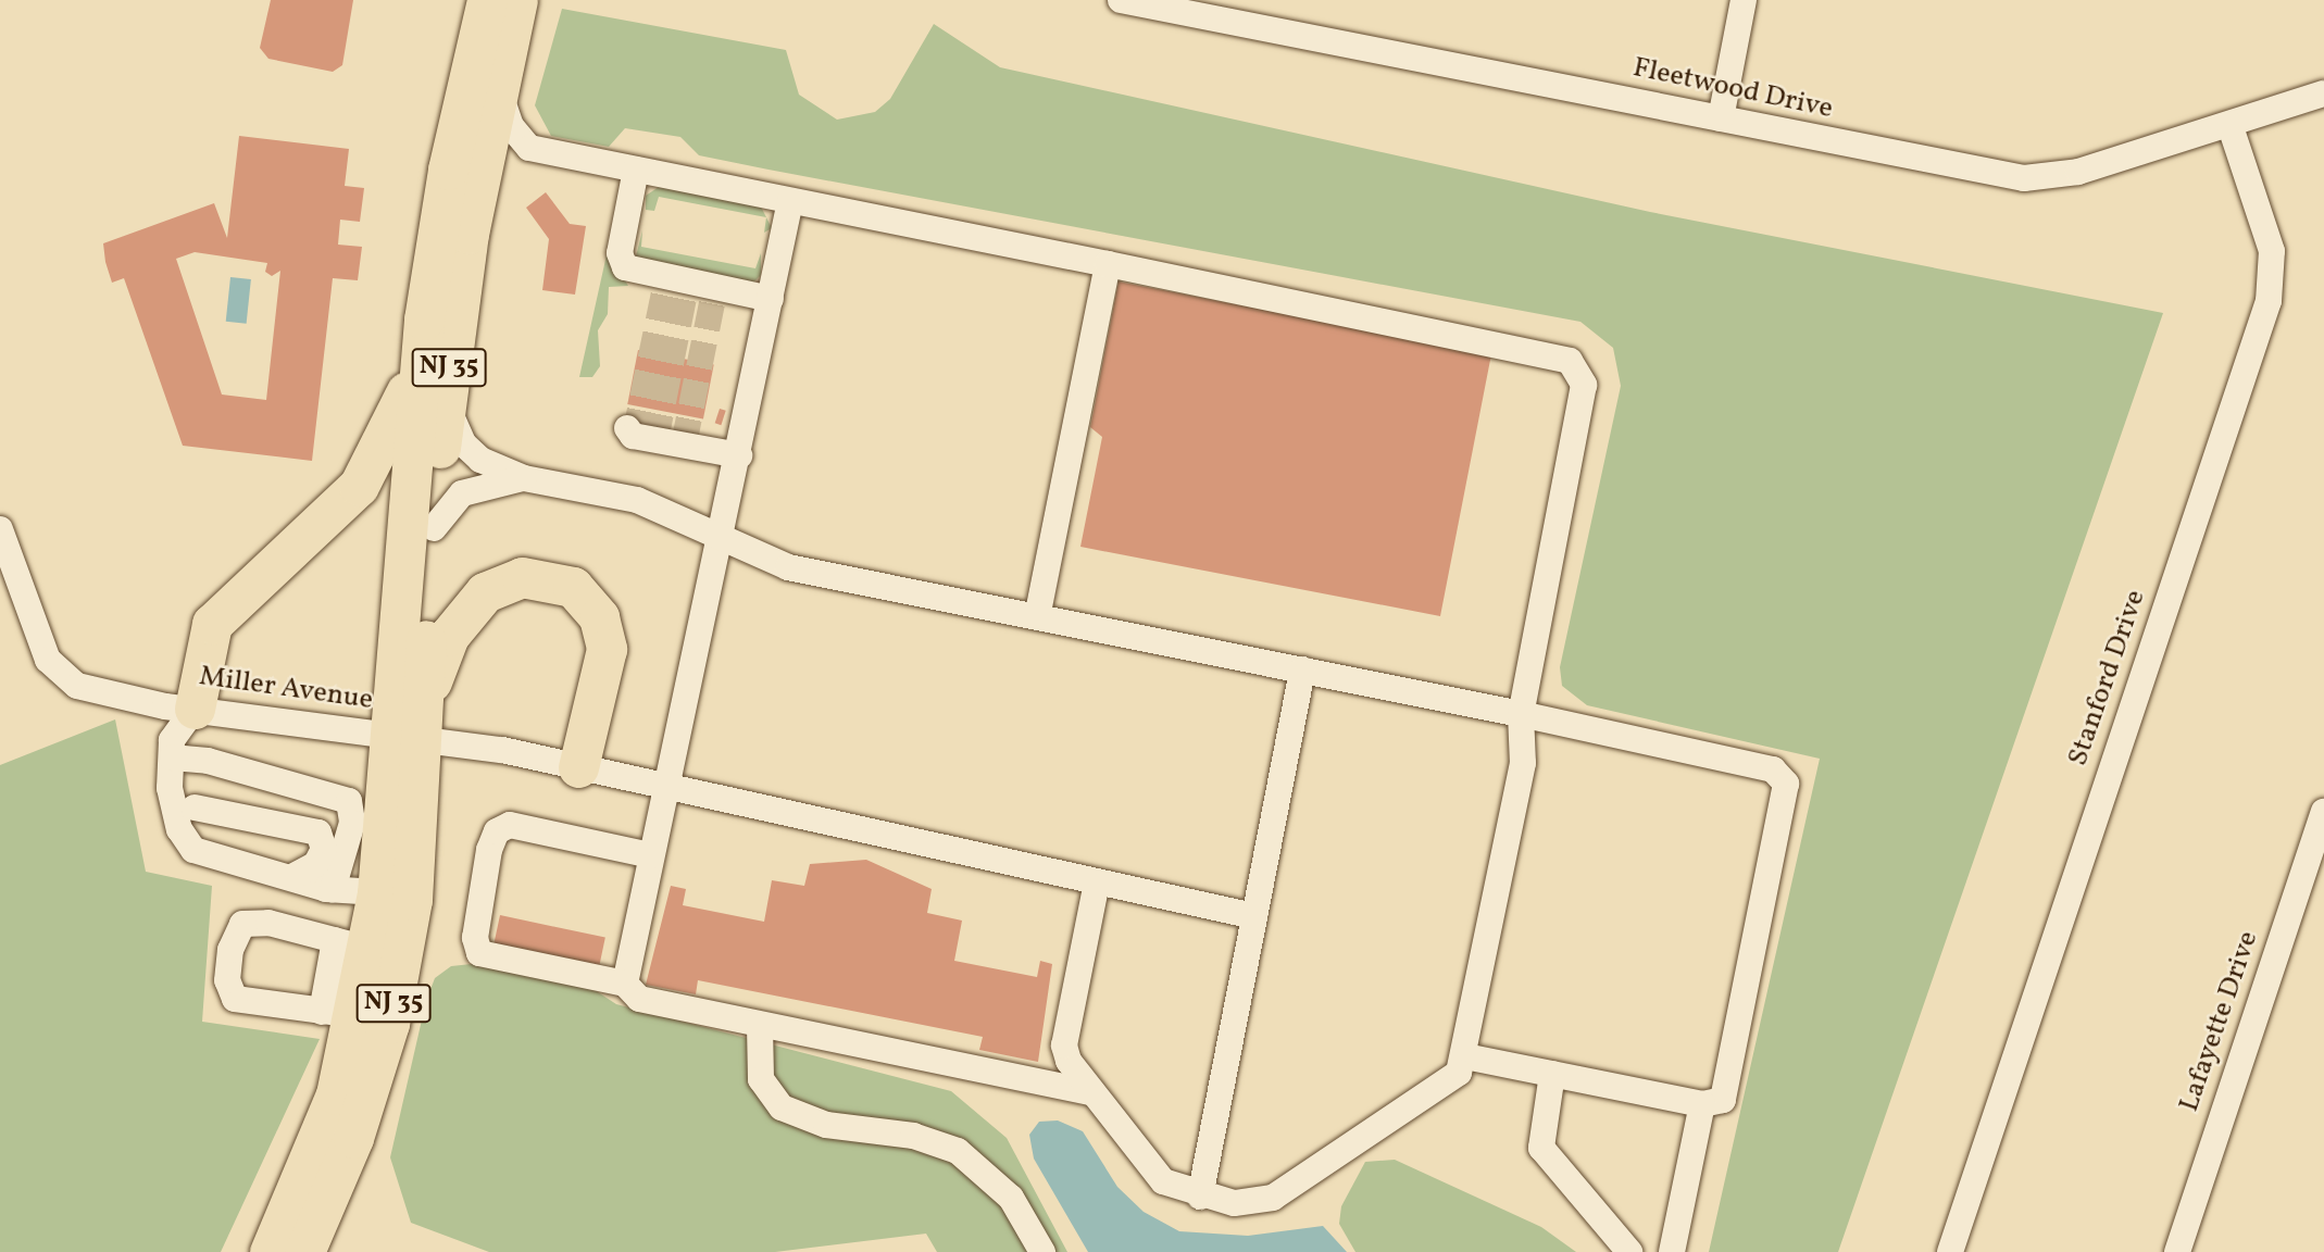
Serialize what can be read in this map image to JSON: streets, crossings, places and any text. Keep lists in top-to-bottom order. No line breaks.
{"streets":{"highway":["NJ 35"],"street":["Fleetwood Drive","Stanford Drive","Miller Avenue","Lafayette Drive"]},"crossings":[["Fleetwood Drive","Stanford Drive"],["NJ 35","Miller Avenue"]]}
